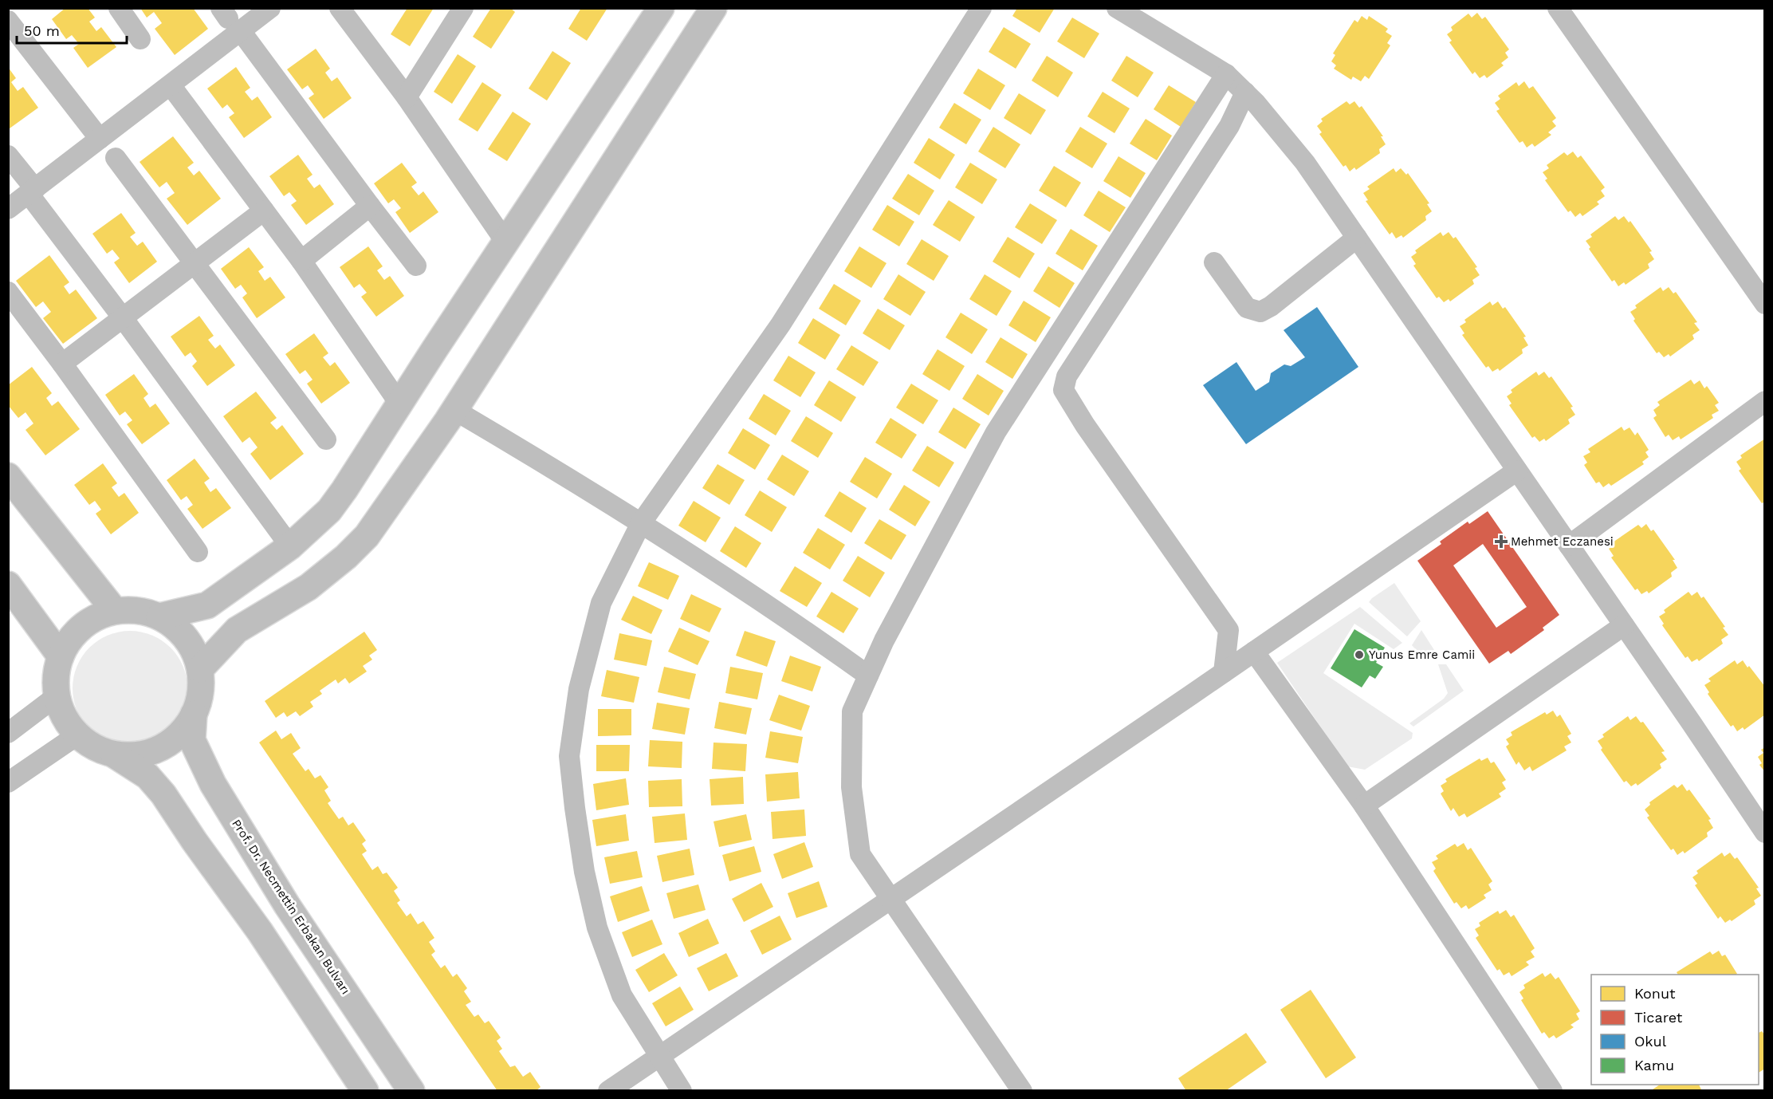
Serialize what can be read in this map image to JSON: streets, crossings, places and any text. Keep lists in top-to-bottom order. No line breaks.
{"streets":{"main road":["Prof. Dr. Necmettin Erbakan Bulvarı"]},"places":{"health":["Mehmet Eczanesi"],"other":["Yunus Emre Camii"]},"legend":["Konut","Ticaret","Okul","Kamu"],"scale_bar":"50 m"}
